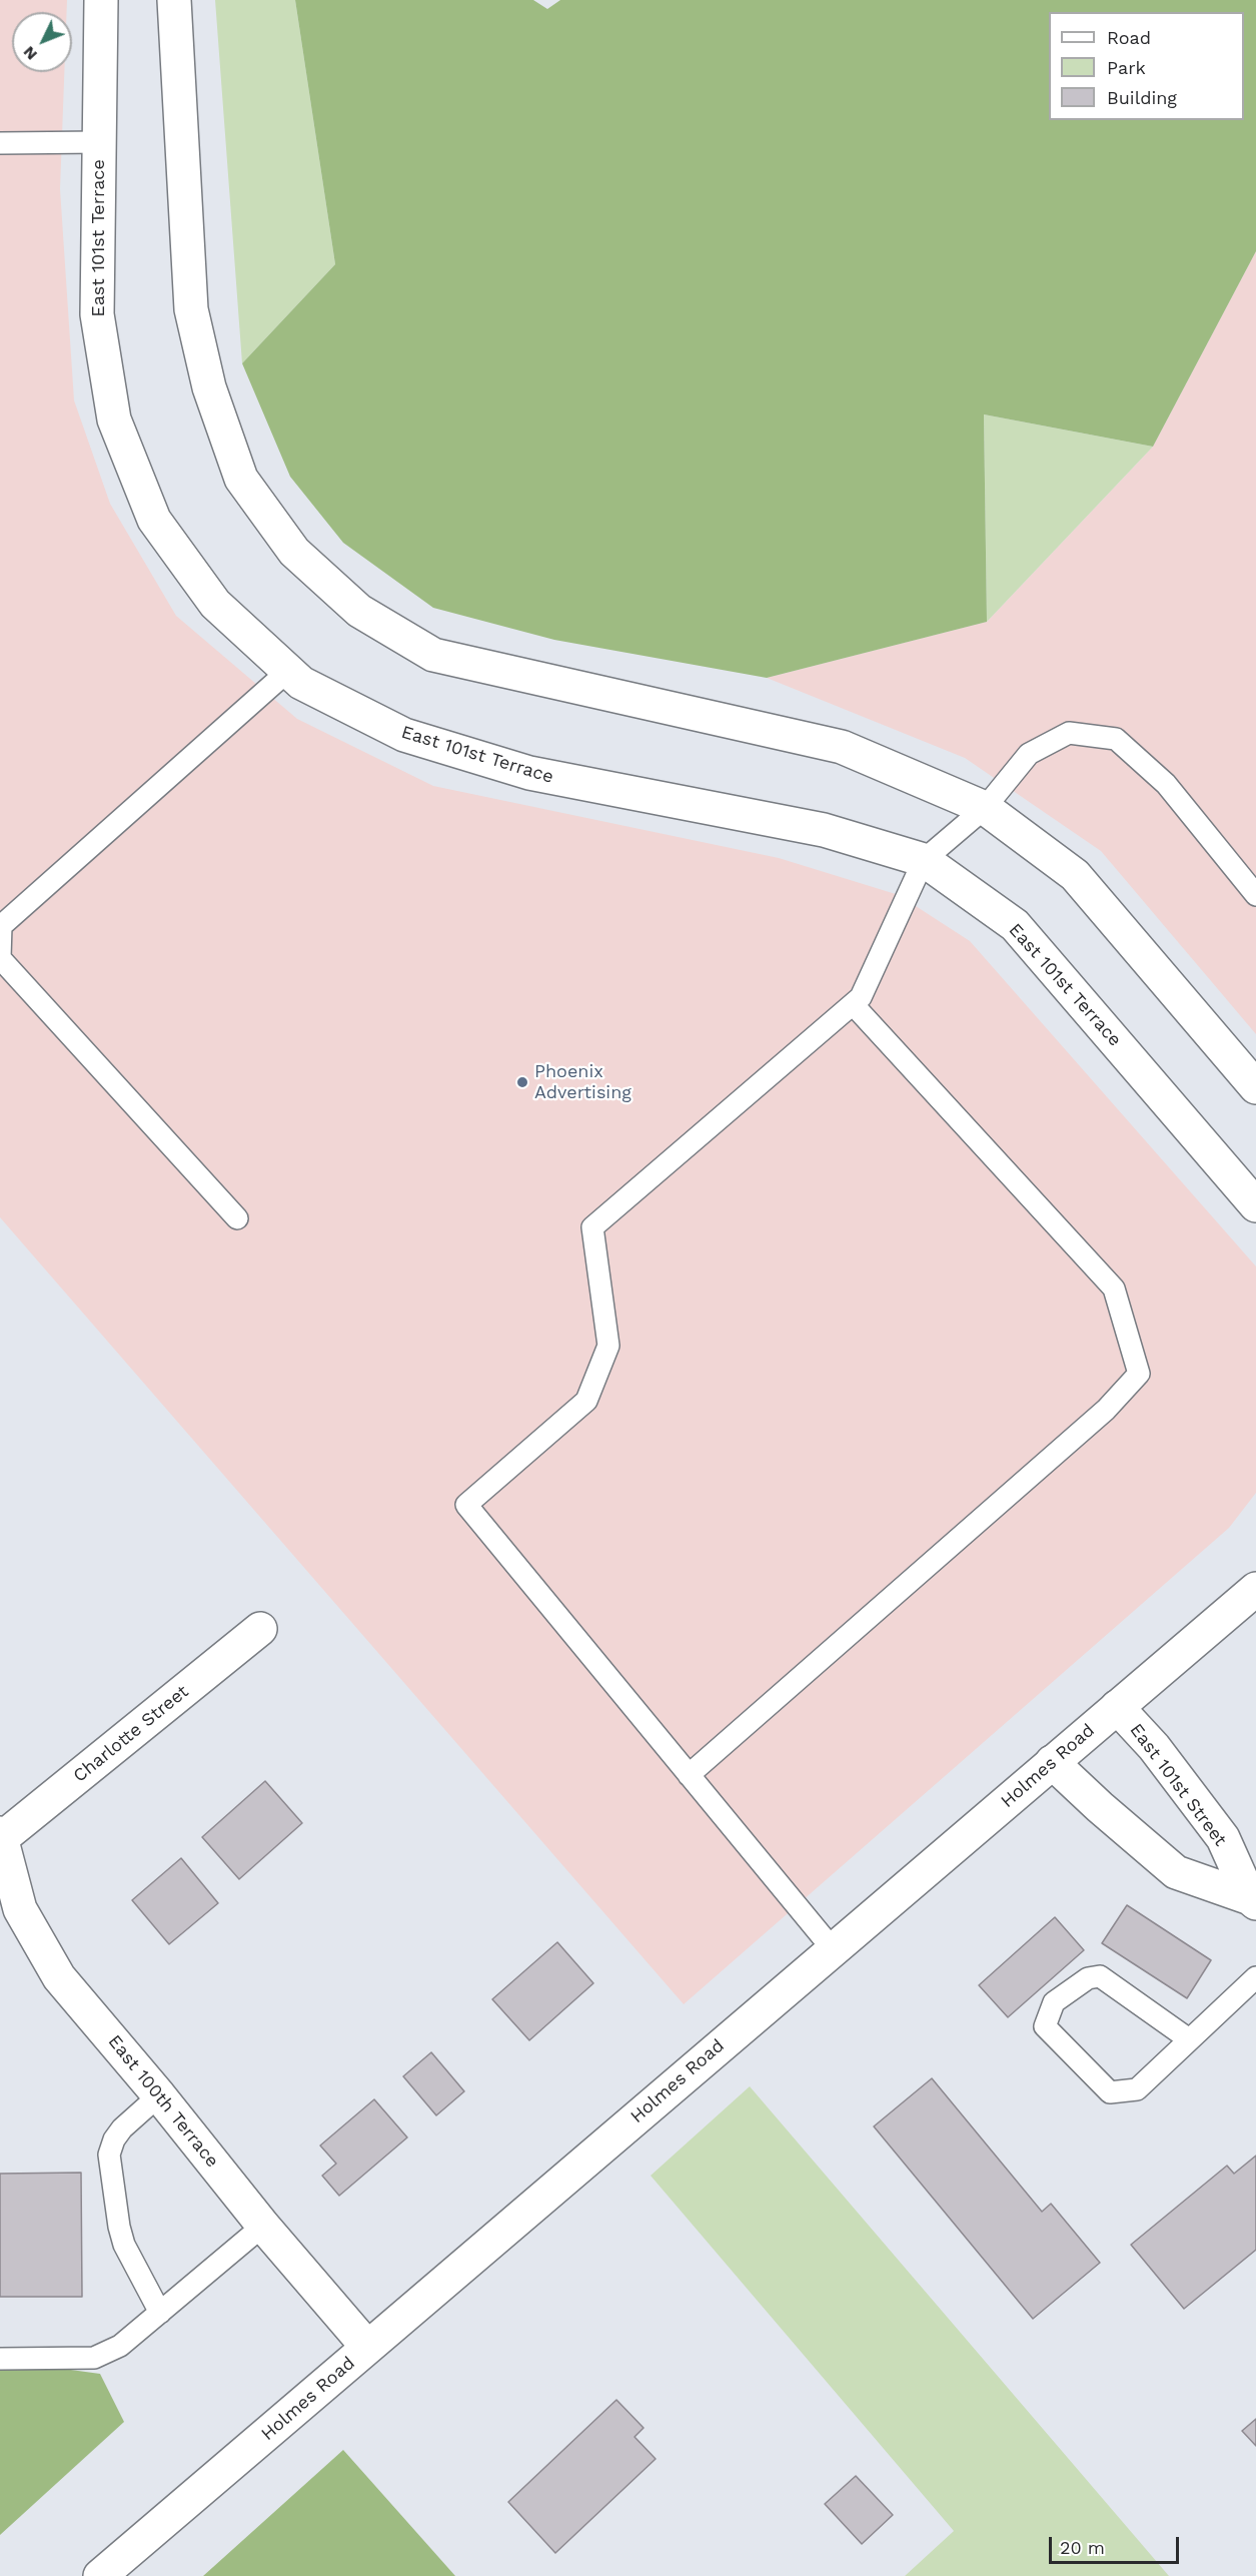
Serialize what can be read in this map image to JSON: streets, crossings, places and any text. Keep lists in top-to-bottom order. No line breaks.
{"streets":{"street":["East 101st Terrace","Charlotte Street","Holmes Road","East 101st Street","East 100th Terrace"]},"crossings":[["Charlotte Street","East 100th Terrace"],["Holmes Road","East 101st Street"],["Holmes Road","East 100th Terrace"]],"places":["Phoenix Advertising"],"legend":["Road","Park","Building"],"scale_bar":"20 m","north":"bottom left"}
